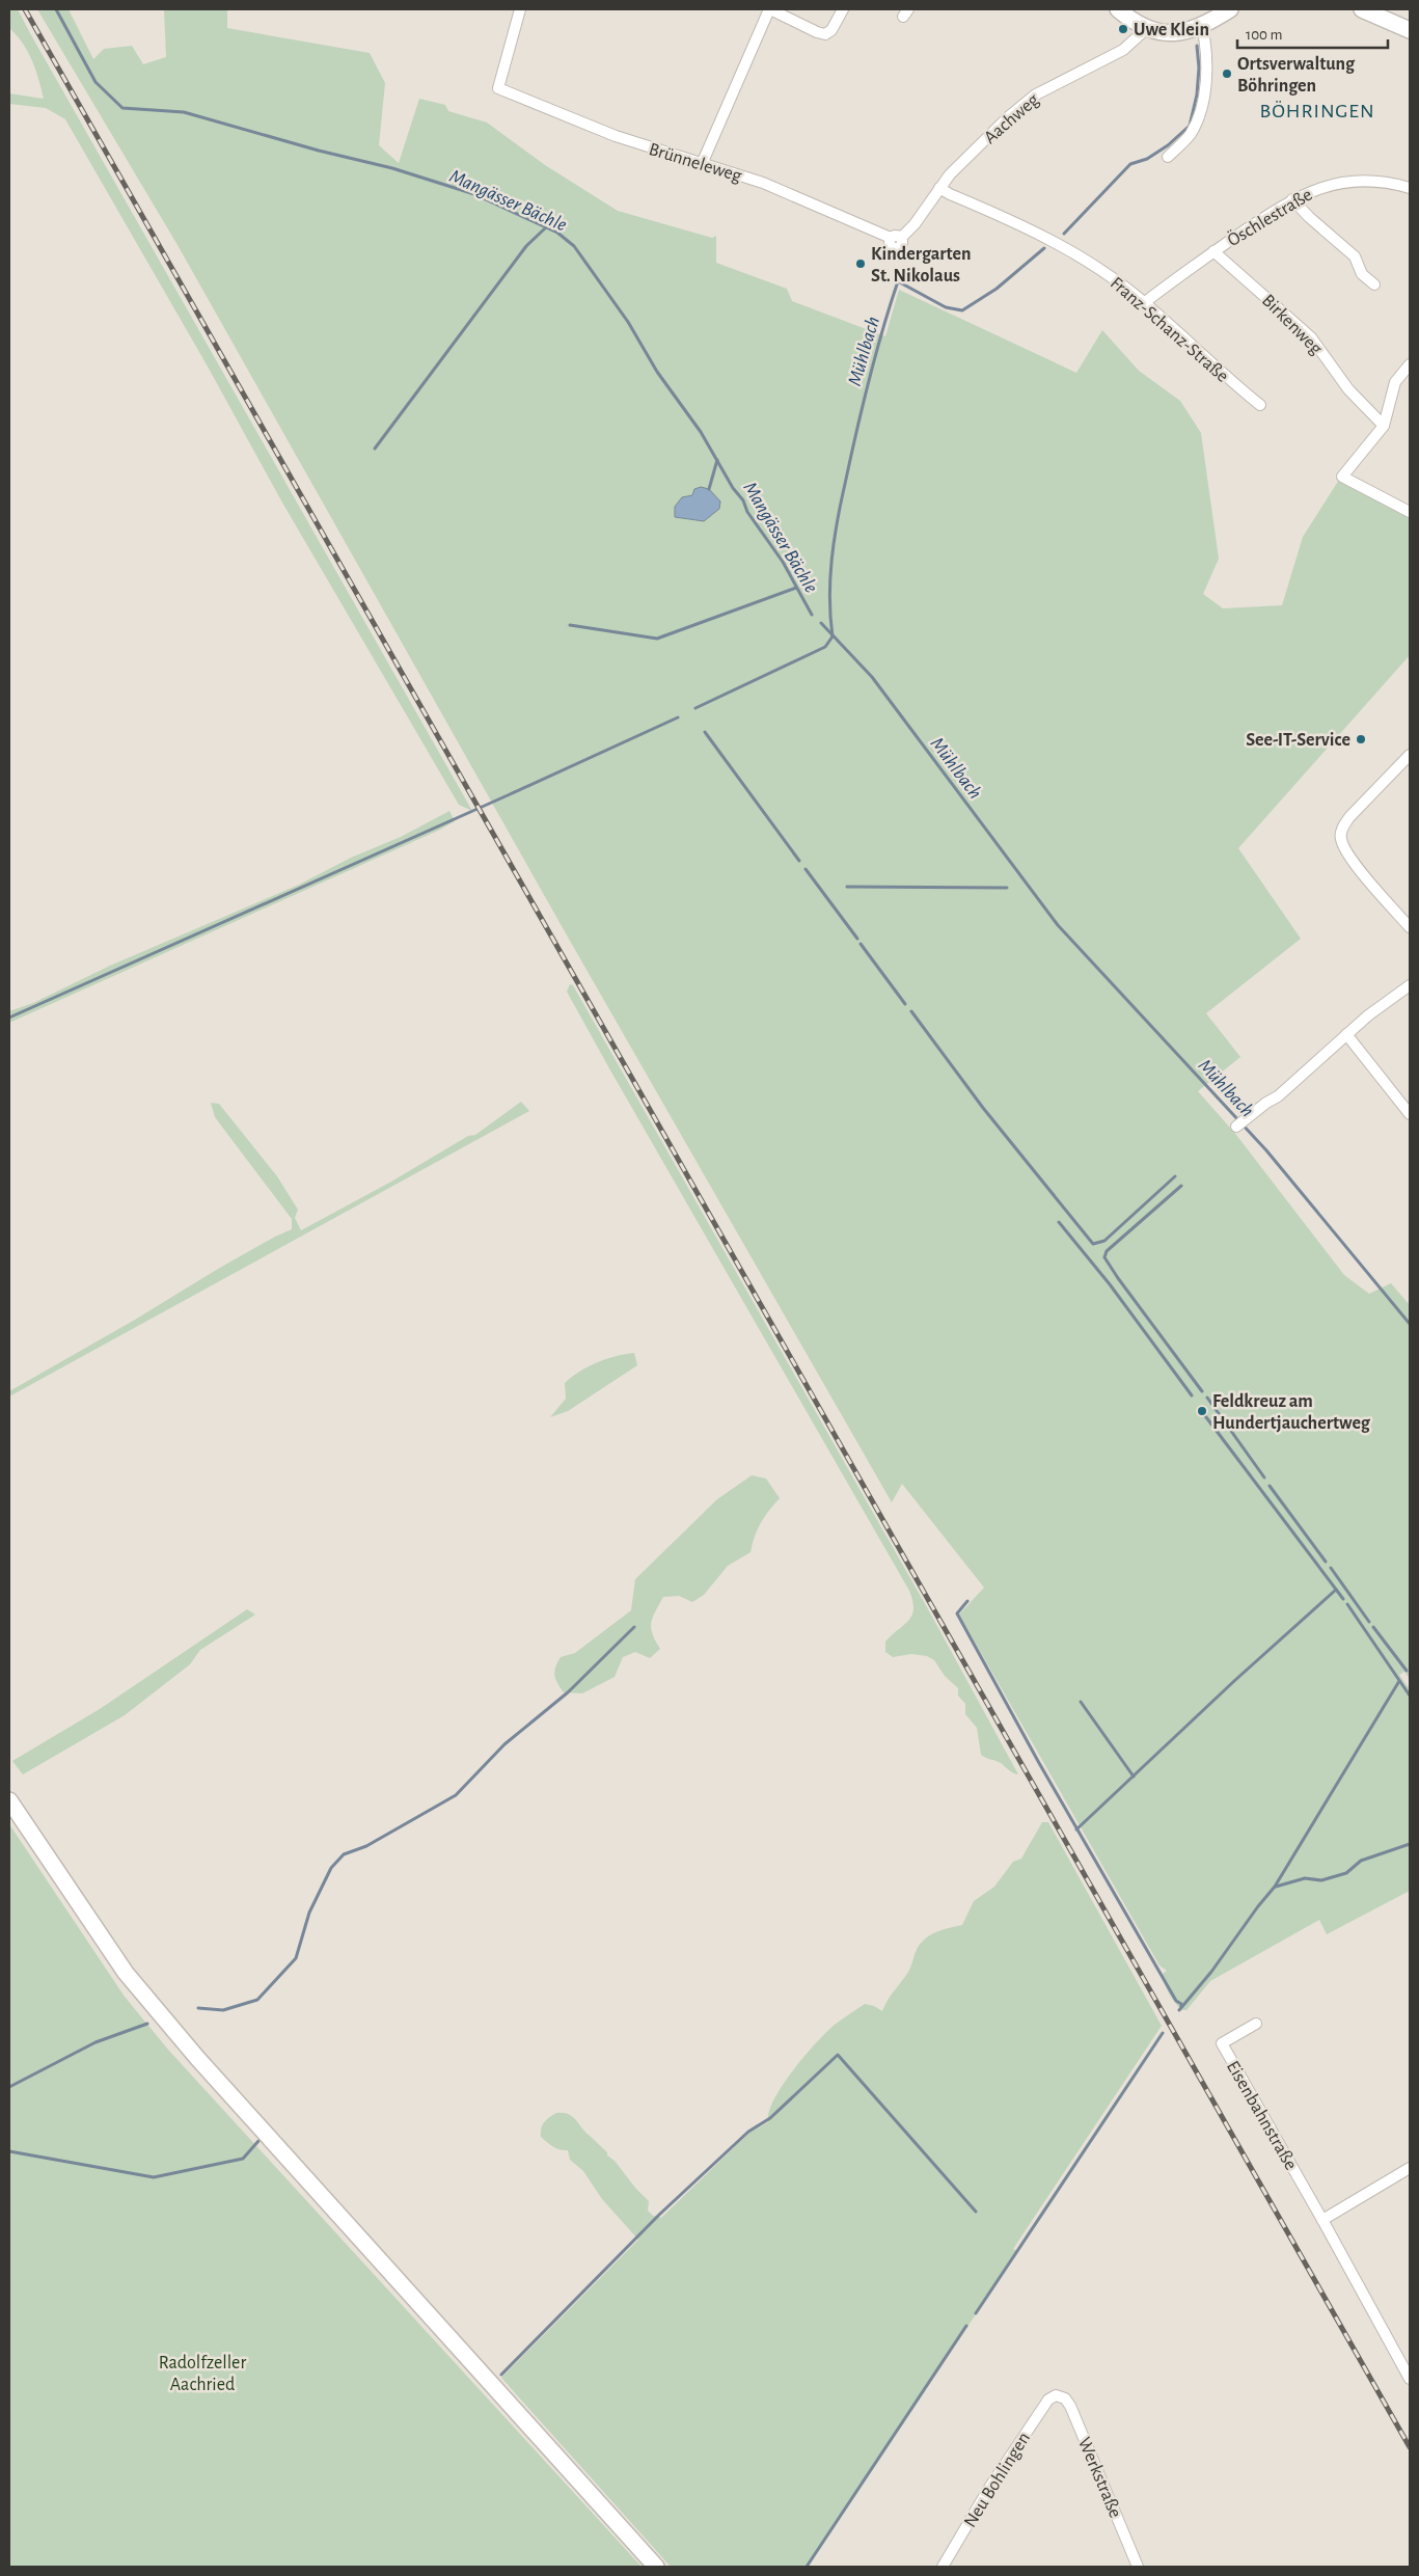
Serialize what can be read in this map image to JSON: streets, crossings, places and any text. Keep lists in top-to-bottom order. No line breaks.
{"streets":{"street":["Aachweg","Brünneleweg","Öschlestraße","Birkenweg","Franz-Schanz-Straße","Eisenbahnstraße","Werkstraße","Neu Bohlingen"]},"crossings":[["Aachweg","Brünneleweg"],["Aachweg","Franz-Schanz-Straße"],["Öschlestraße","Birkenweg"],["Öschlestraße","Franz-Schanz-Straße"],["Werkstraße","Neu Bohlingen"]],"districts":["BÖHRINGEN"],"water":["Mangässer Bächle","Mühlbach"],"parks":["Radolfzeller Aachried"],"places":["Uwe Klein","Ortsverwaltung Böhringen","Kindergarten St. Nikolaus","See-IT-Service","Feldkreuz am Hundertjauchertweg"],"scale_bar":"100 m"}
